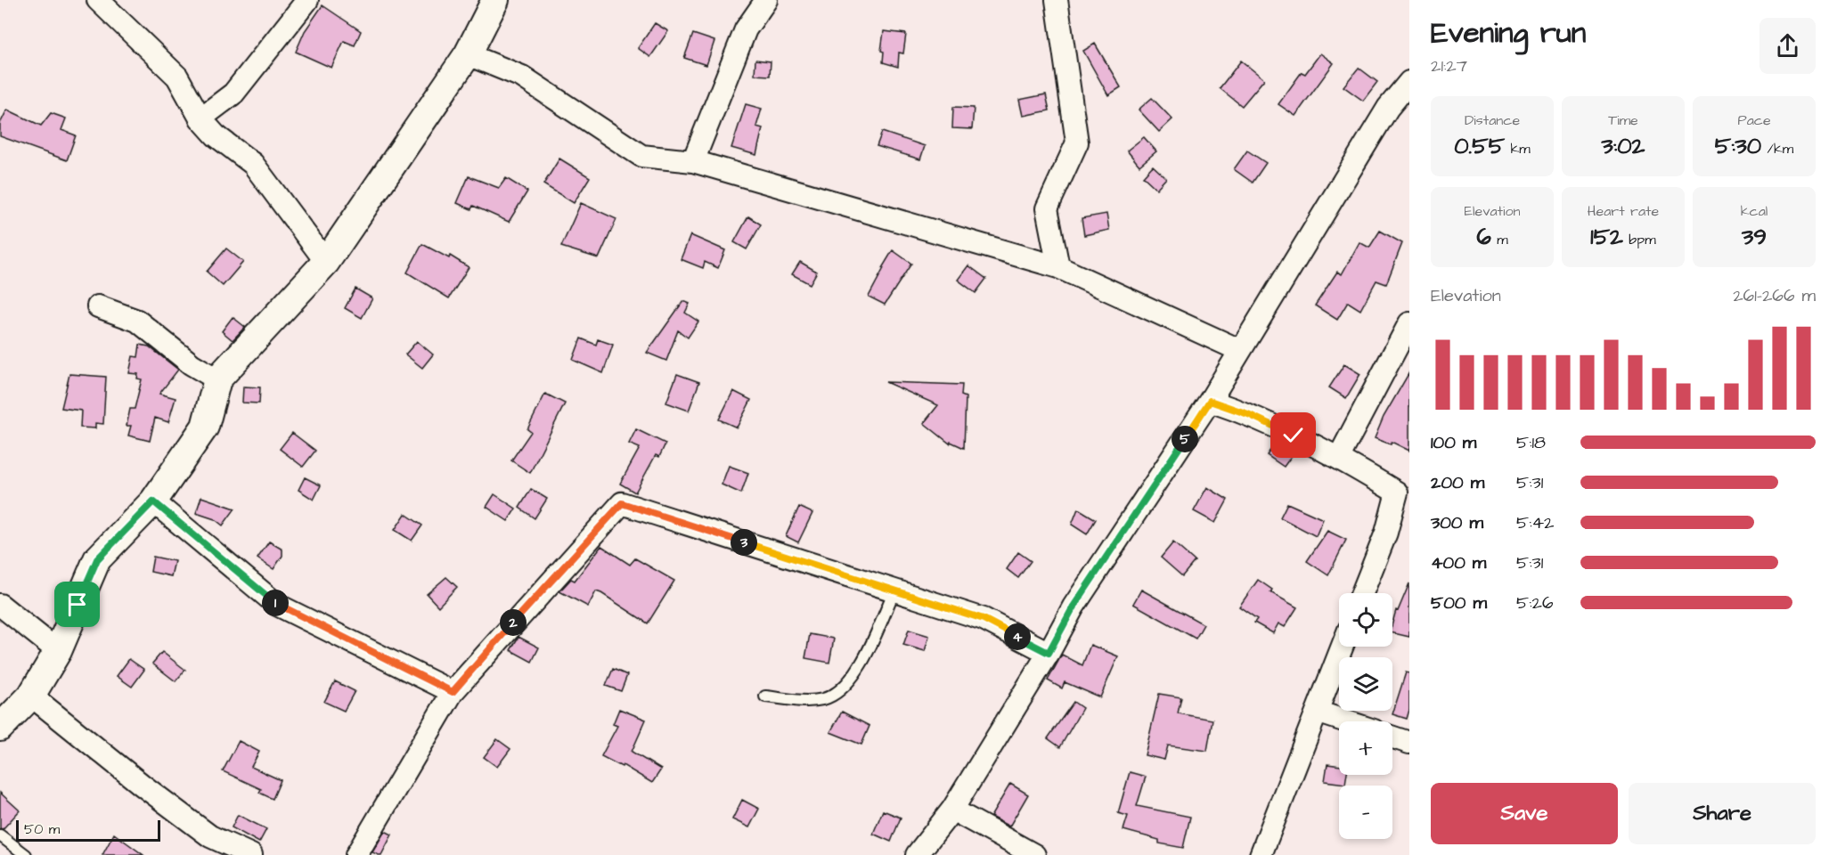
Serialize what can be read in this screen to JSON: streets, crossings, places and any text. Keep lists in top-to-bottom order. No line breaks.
{"scale_bar":"50 m","page":{"heading":["Evening run","21:27"],"stats":[["Distance","0.55 km"],["Time","3:02"],["Pace","5:30 /km"],["Elevation","6 m"],["Heart rate","152 bpm"],["kcal","39"]],"chart":["Elevation","261–266 m"],"list":[{"name":"100 m","note":"5:18"},{"name":"200 m","note":"5:31"},{"name":"300 m","note":"5:42"},{"name":"400 m","note":"5:31"},{"name":"500 m","note":"5:26"}],"pins":["5","3","1","2","4"],"map_buttons":["+","−"],"buttons":["Save","Share"],"scale":"50 m"}}
